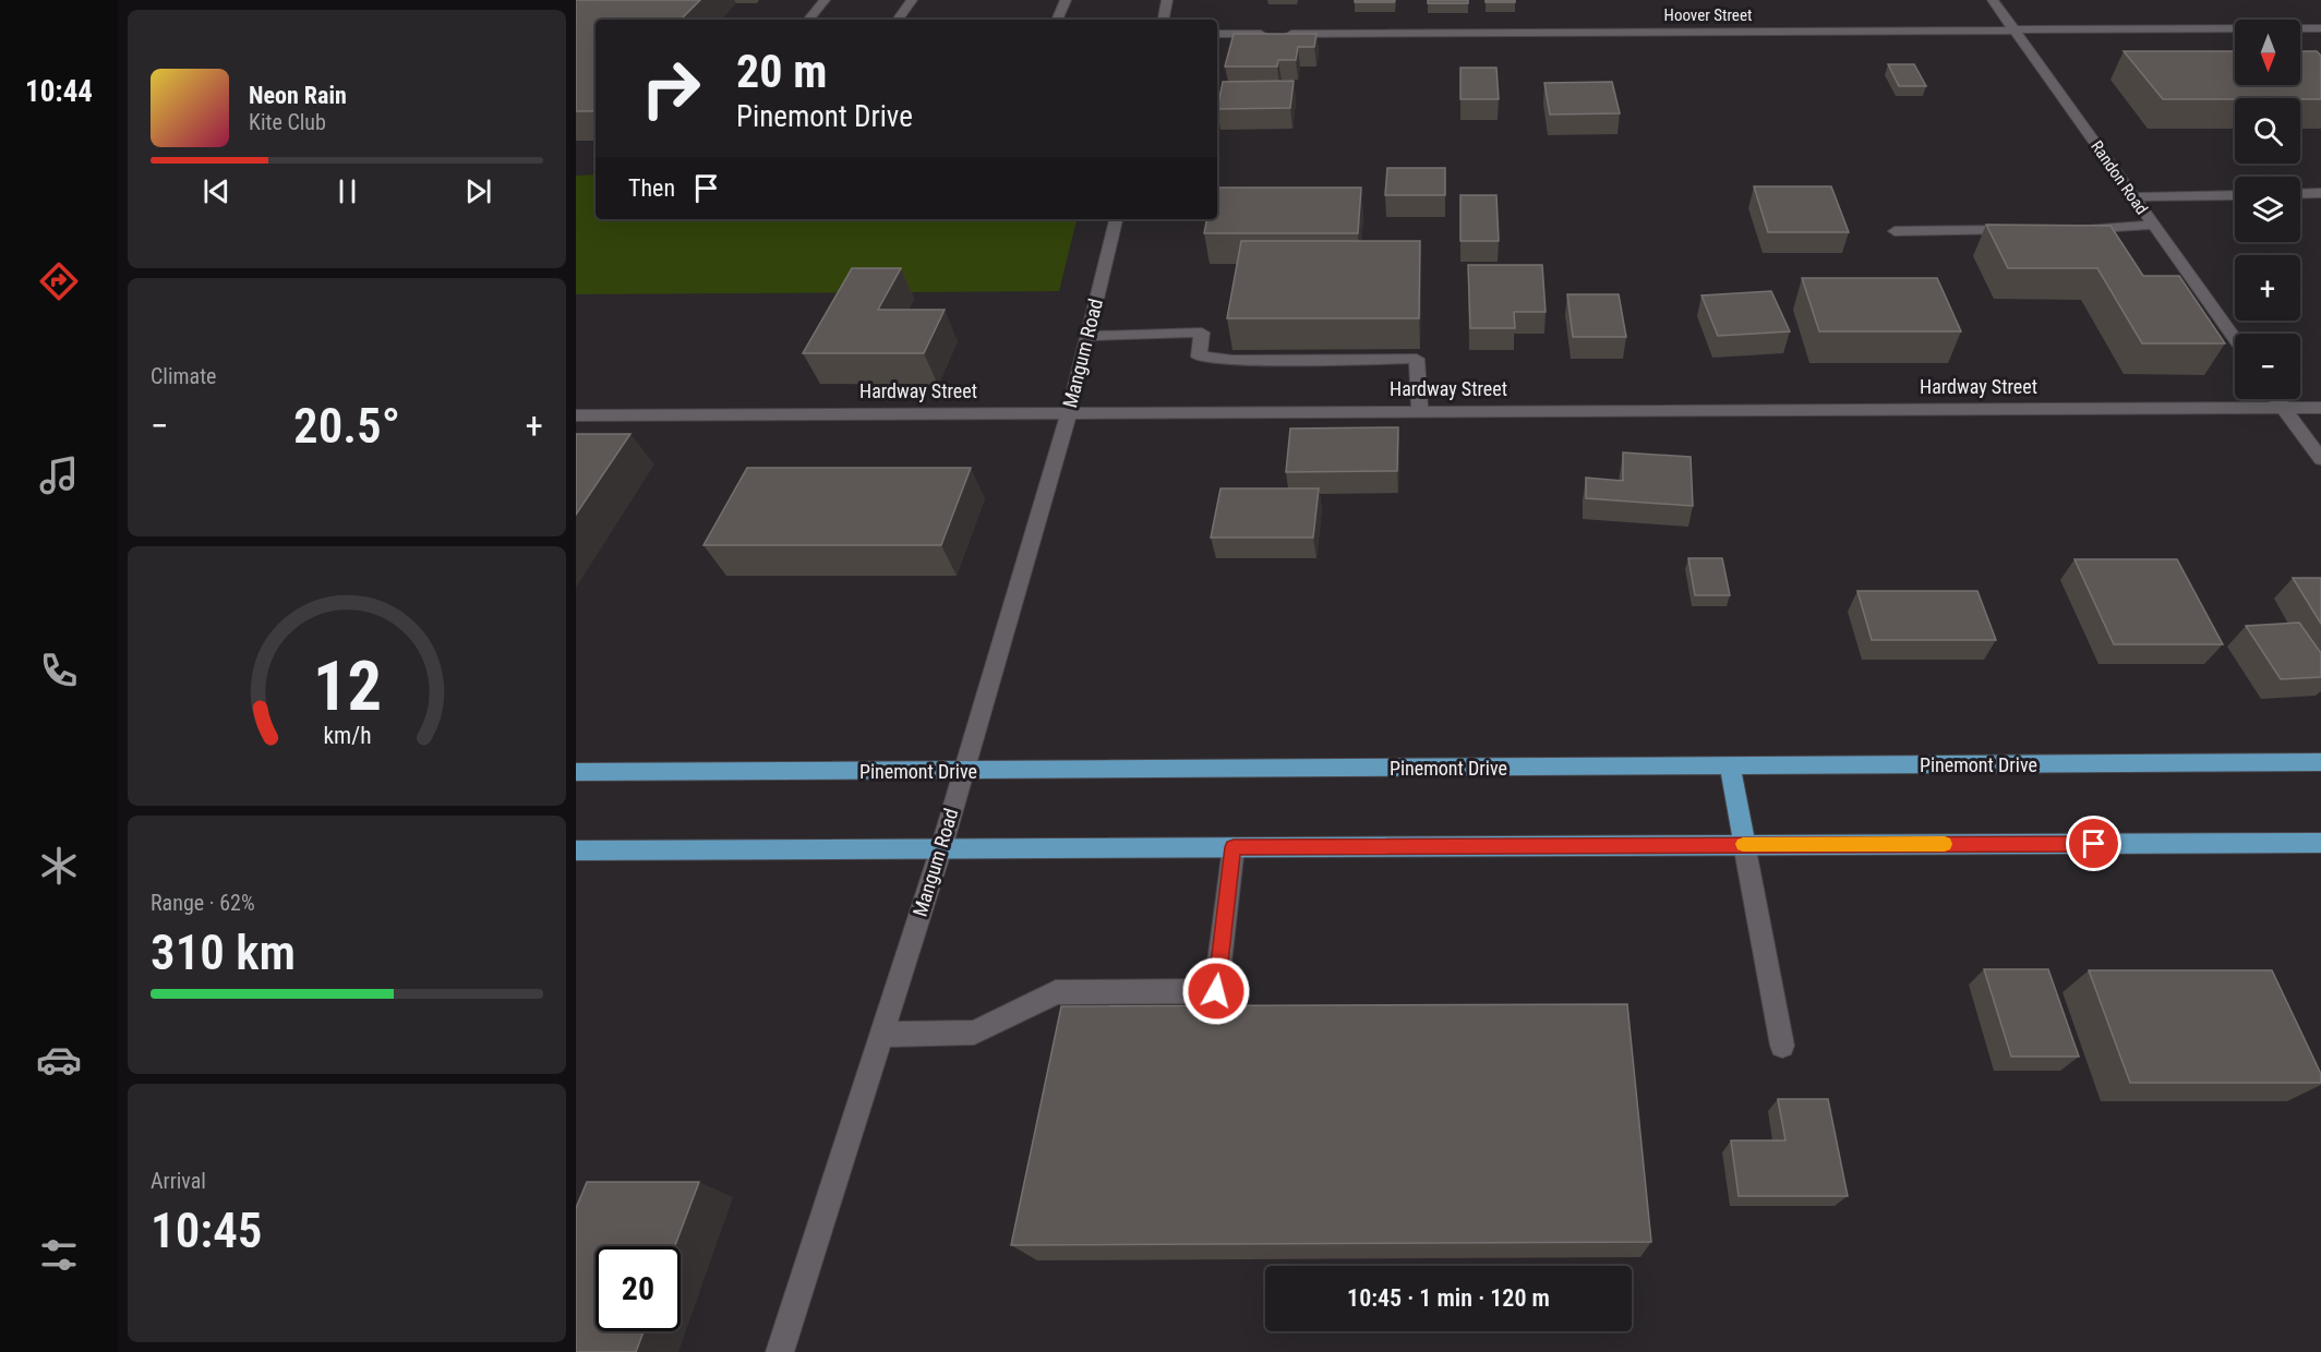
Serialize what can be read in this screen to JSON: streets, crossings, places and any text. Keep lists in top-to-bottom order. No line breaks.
{"streets":{"main road":["Pinemont Drive"],"street":["Hoover Street","Randon Road","Mangum Road","Hardway Street"]},"crossings":[["Hoover Street","Randon Road"],["Mangum Road","Hardway Street"],["Mangum Road","Pinemont Drive"]],"north":"bottom","page":{"tabs":"10:44","map_buttons":["+","−"],"turn":["20 m","Pinemont Drive"],"song":["Neon Rain","Kite Club"],"then":"Then","tile":["Climate",["Range · 62%","310 km"],["Arrival","10:45"]],"heat":["−","20.5°","+"],"limit":"20","trip":"10:45 · 1 min · 120 m","gauge":["12","km/h"]}}
